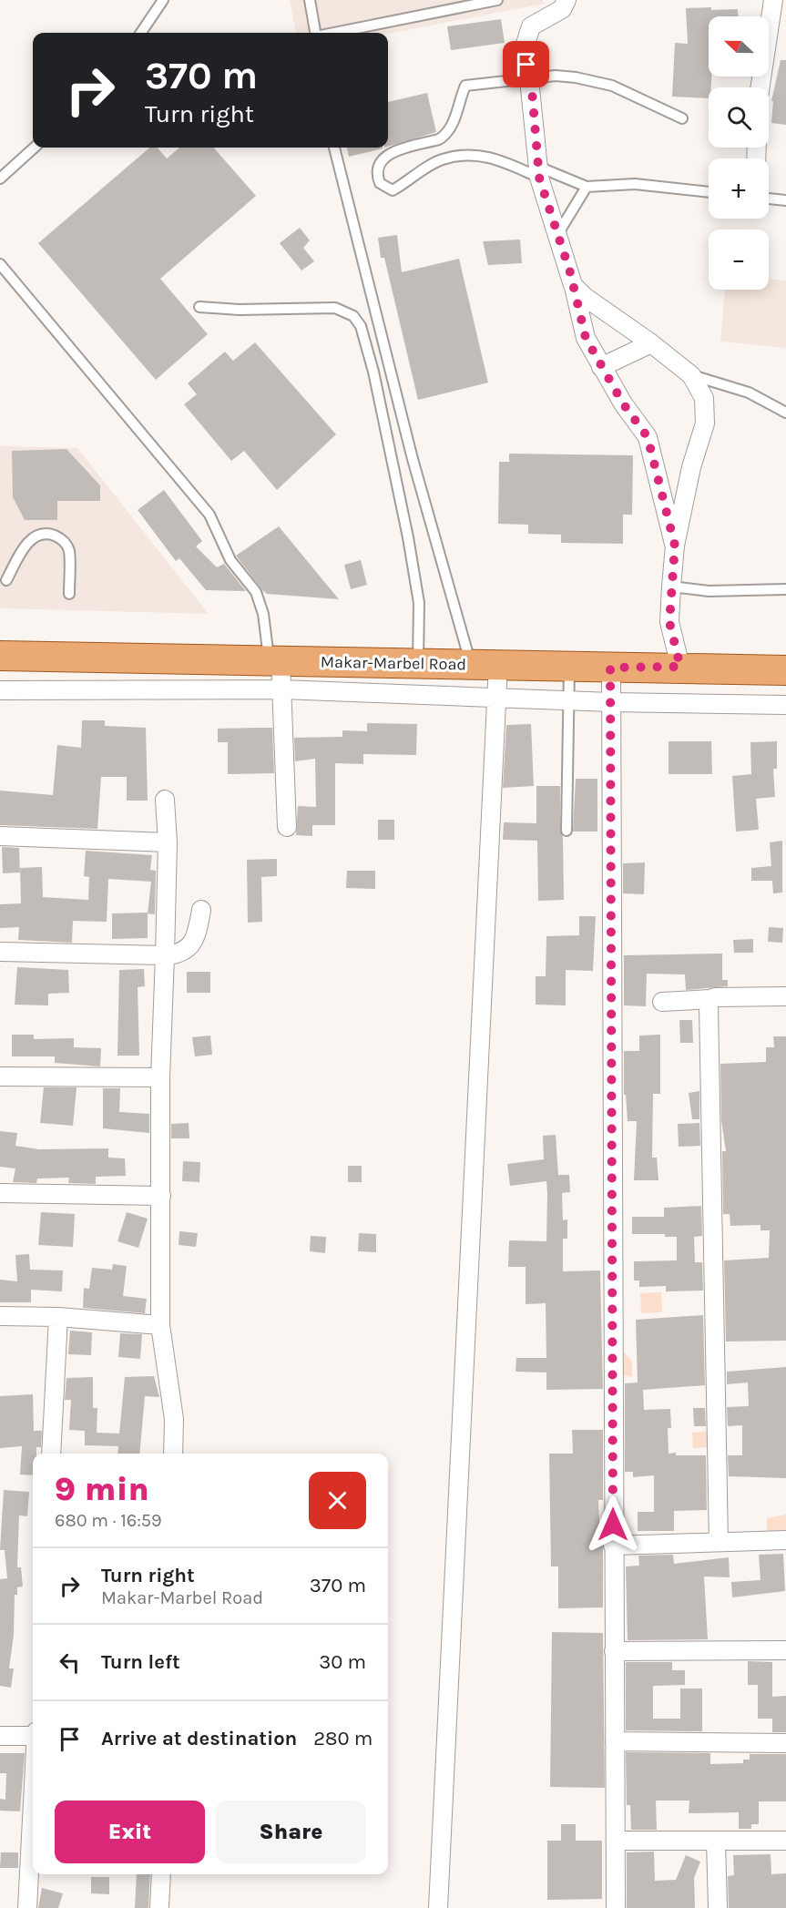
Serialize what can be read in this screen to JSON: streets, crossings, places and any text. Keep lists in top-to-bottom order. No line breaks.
{"streets":{"main road":["Makar-Marbel Road"]},"north":"left","page":{"map_buttons":["+","−"],"turn":["370 m","Turn right"],"heading":["9 min","680 m · 16:59"],"list":[{"name":"Turn right","note":"Makar-Marbel Road","value":"370 m"},{"name":"Turn left","value":"30 m"},{"name":"Arrive at destination","value":"280 m"}],"buttons":["Exit","Share"]}}
